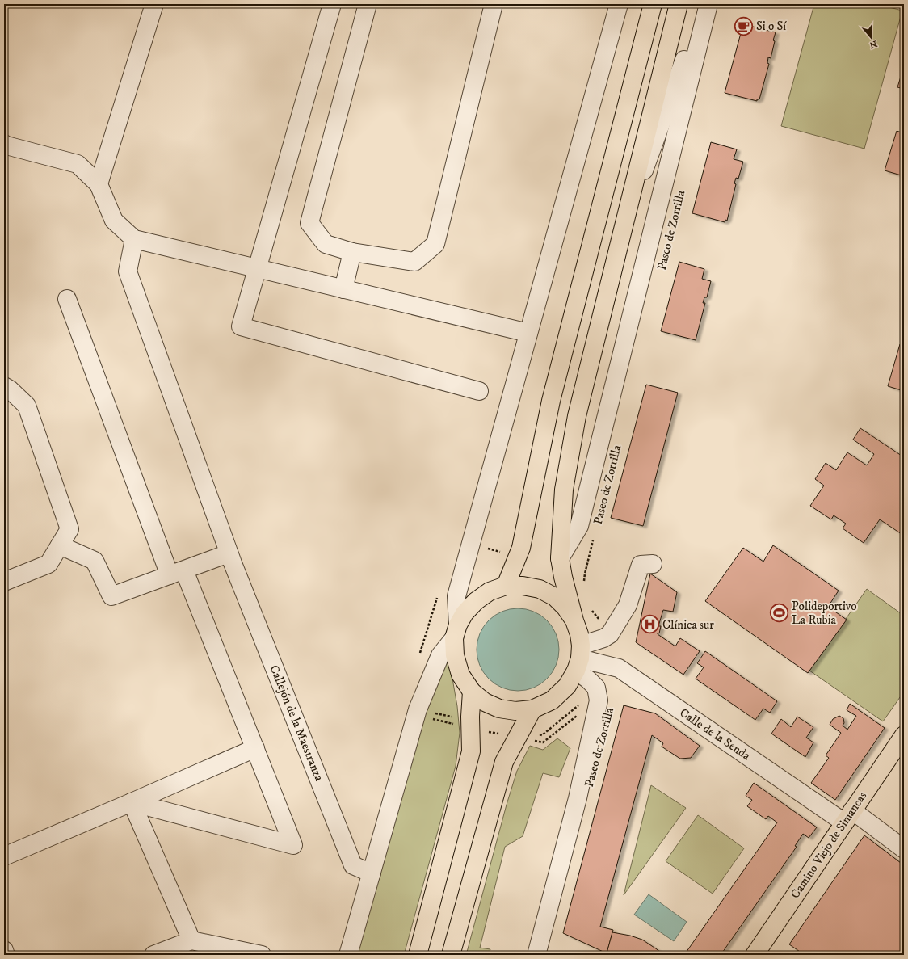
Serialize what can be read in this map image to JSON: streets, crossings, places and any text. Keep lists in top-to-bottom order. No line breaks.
{"streets":{"main road":["Camino Viejo de Simancas"],"street":["Paseo de Zorrilla","Callejón de la Maestranza","Calle de la Senda"]},"crossings":[["Calle de la Senda","Camino Viejo de Simancas"]],"places":{"cafe":["Si o Sí"],"sports":["Polideportivo La Rubia"],"hospital":["Clínica sur"]},"north":"bottom"}
